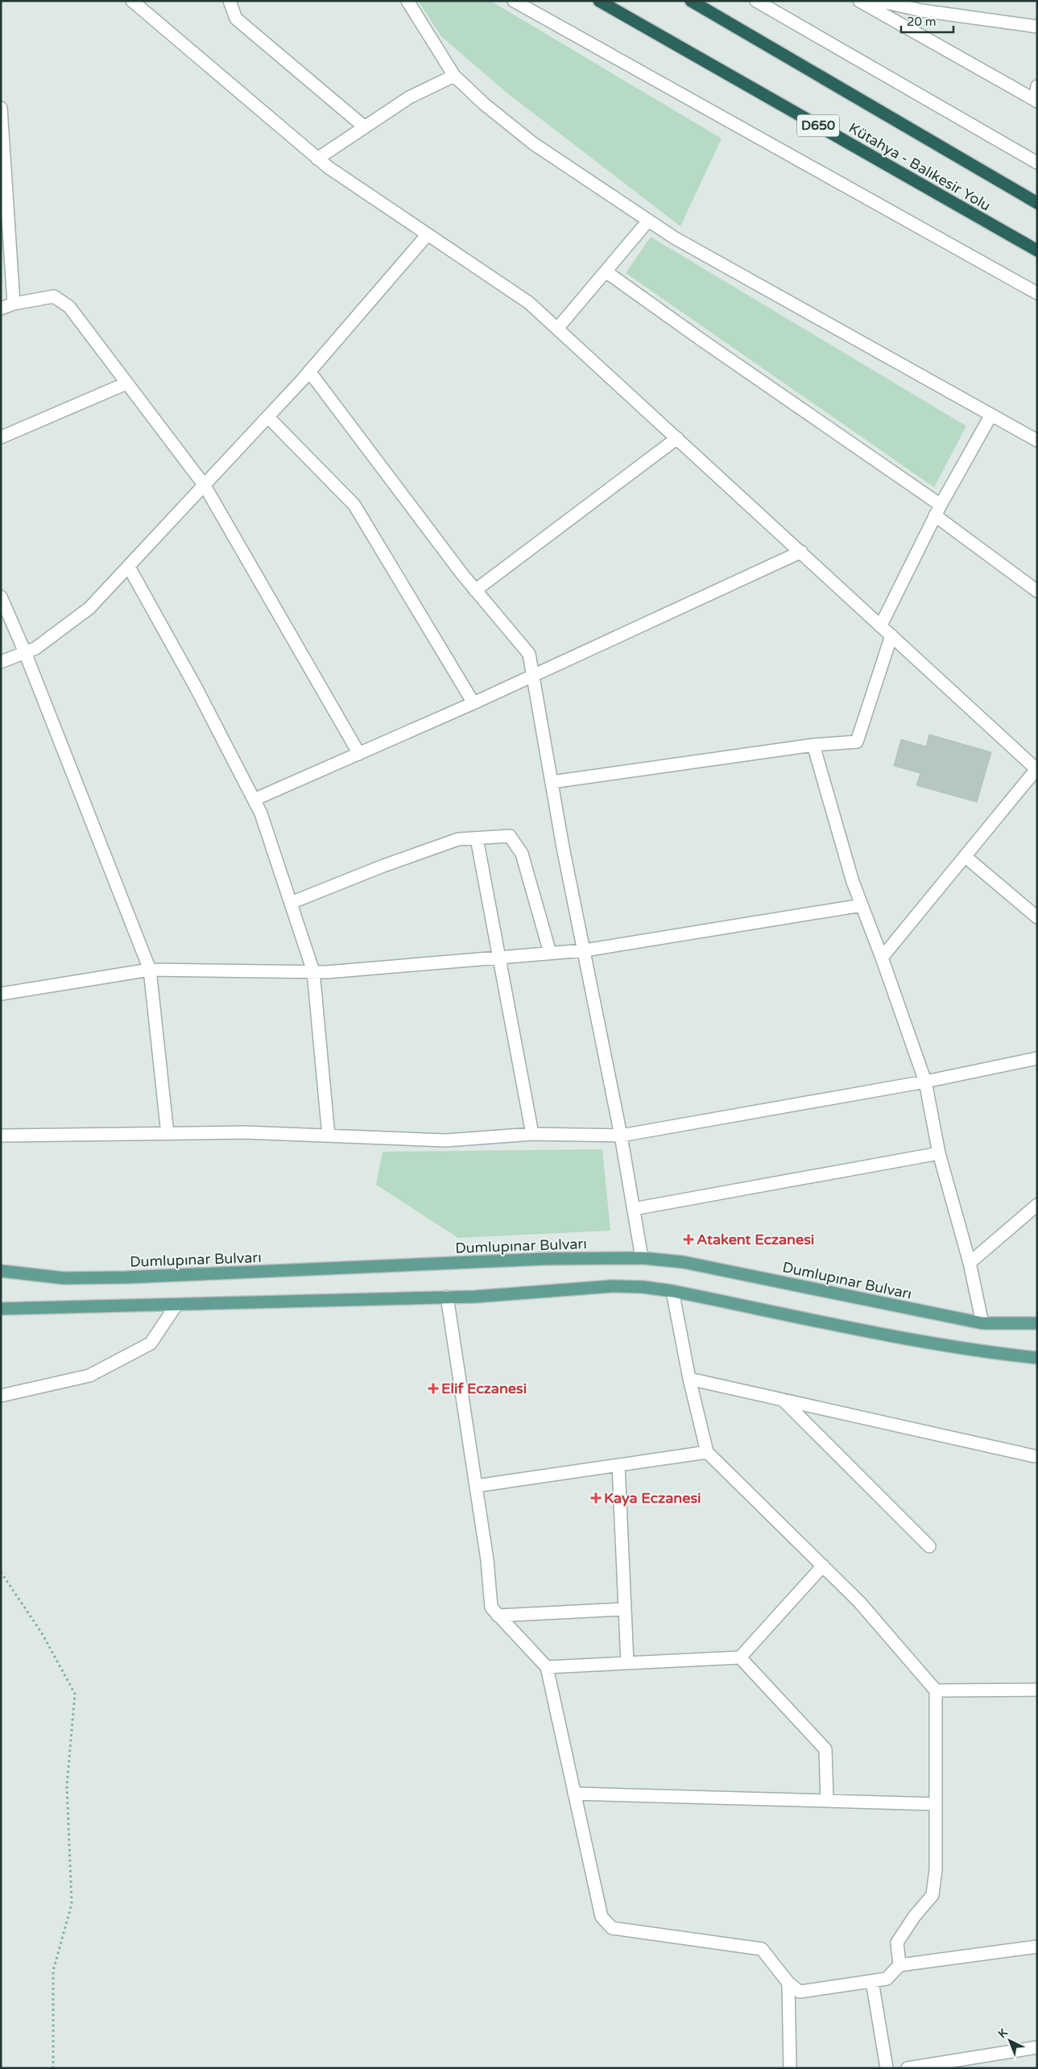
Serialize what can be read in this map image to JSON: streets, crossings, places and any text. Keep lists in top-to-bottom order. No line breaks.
{"streets":{"highway":["D650","Kütahya - Balıkesir Yolu"],"main road":["Dumlupınar Bulvarı"]},"places":{"health":["Atakent Eczanesi","Elif Eczanesi","Kaya Eczanesi"]},"scale_bar":"20 m","north":"top left"}
